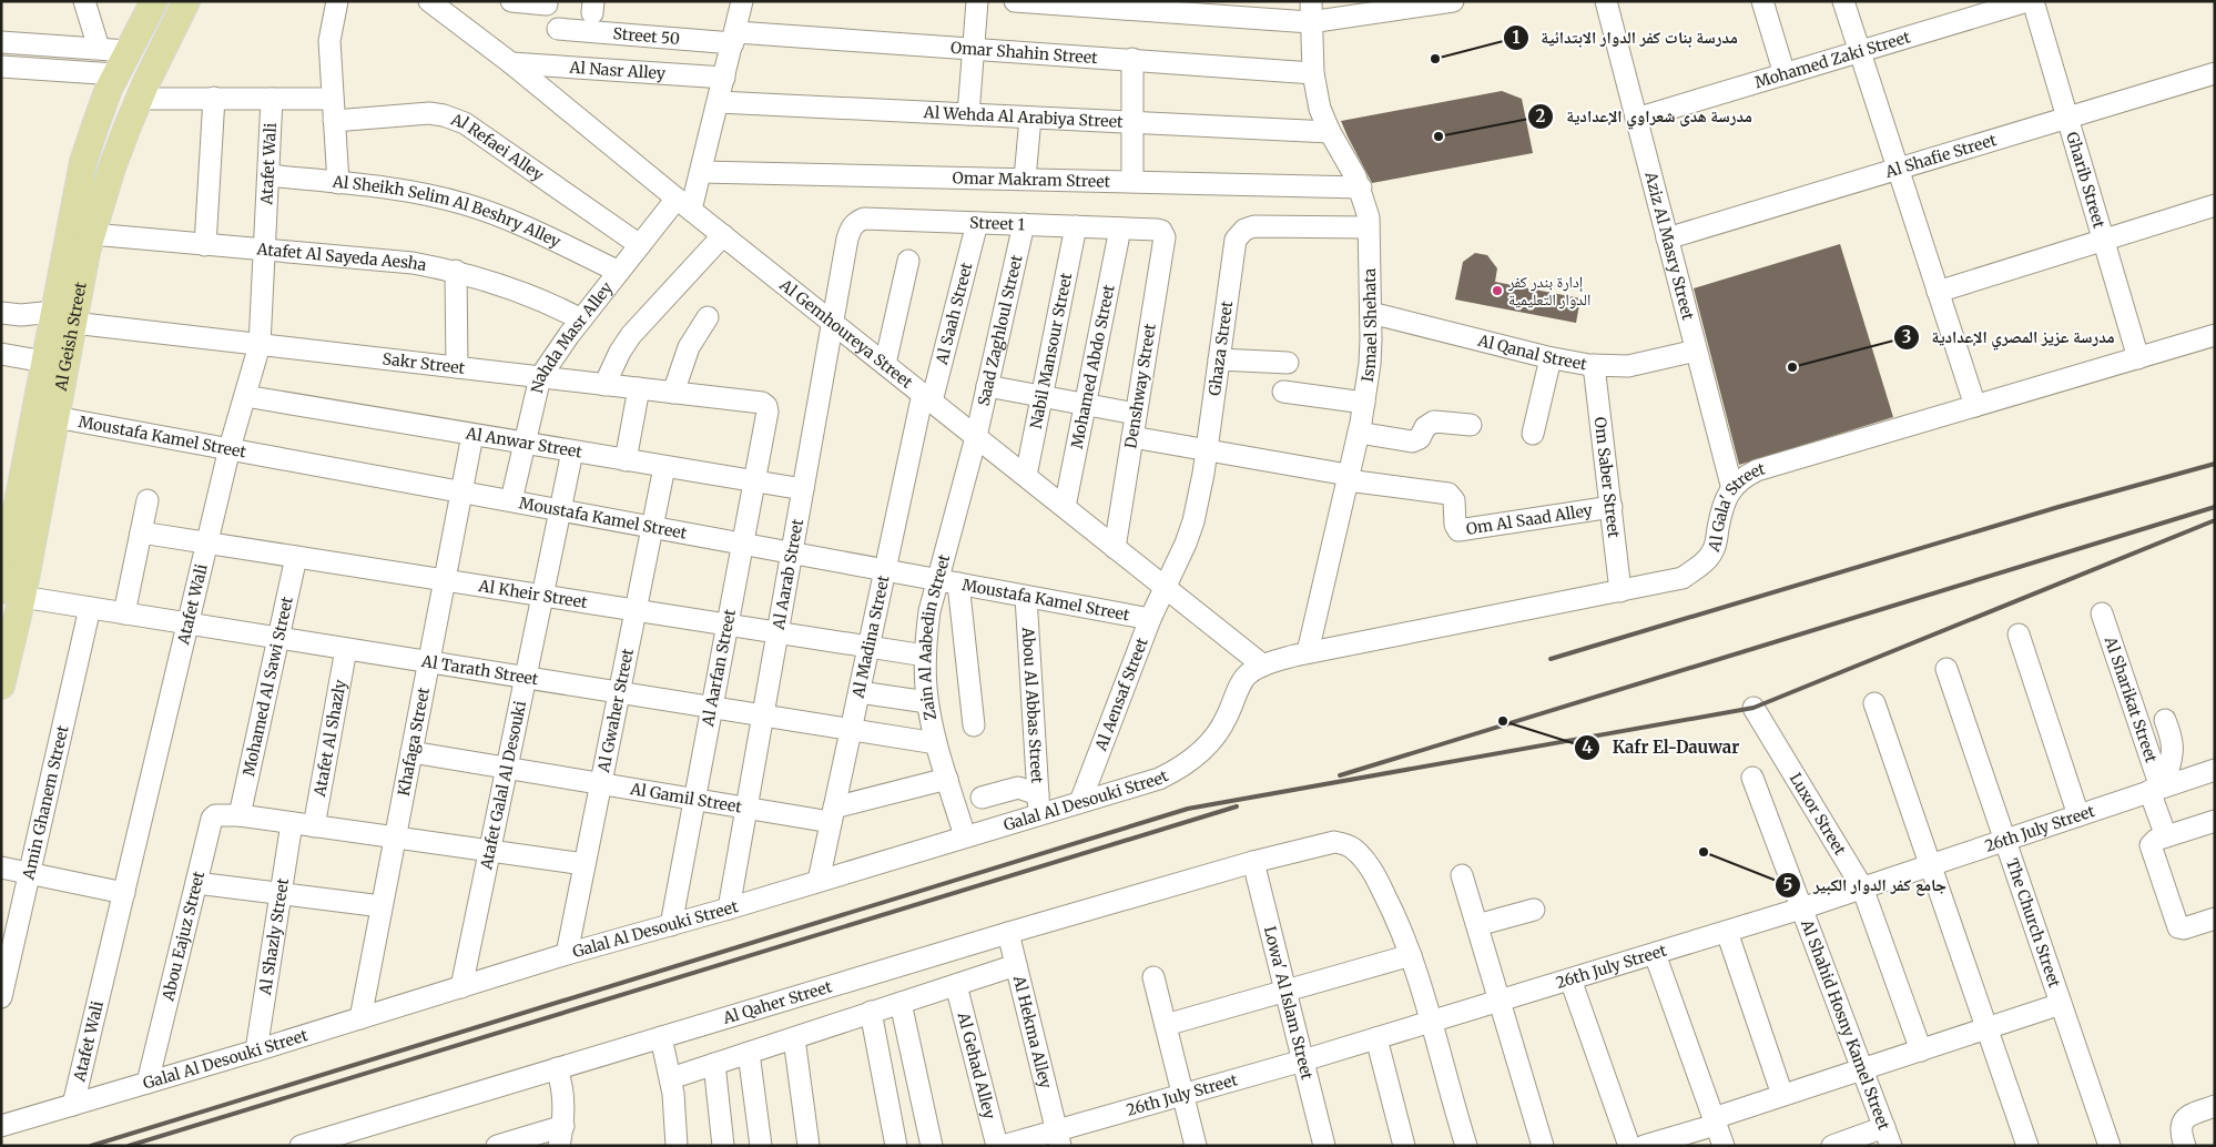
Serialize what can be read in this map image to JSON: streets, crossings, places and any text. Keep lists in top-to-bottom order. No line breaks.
{"streets":{"main road":["Al Geish Street"],"street":["Street 50","Omar Shahin Street","Mohamed Zaki Street","Al Nasr Alley","Al Wehda Al Arabiya Street","Al Refaei Alley","Al Shafie Street","Atafet Wali","Omar Makram Street","Gharib Street","Al Sheikh Selim Al Beshry Alley","Street 1","Aziz Al Masry Street","Atafet Al Sayeda Aesha","Al Saah Street","Ismael Shehata","Saad Zaghloul Street","Al Gemhoureya Street","Nahda Masr Alley","Ghaza Street","Nabil Mansour Street","Al Qanal Street","Sakr Street","Mohamed Abdo Street","Denshway Street","Moustafa Kamel Street","Al Anwar Street","Om Saber Street","Al Gala' Street","Om Al Saad Alley","Al Aarab Street","Al Kheir Street","Zain Al Aabedin Street","Al Madina Street","Al Aarfan Street","Al Tarath Street","Mohamed Al Sawi Street","Al Aensaf Street","Al Sharikat Street","Abou Al Abbas Street","Al Gwaher Street","Atafet Al Shazly","Khafaga Street","Atafet Galal Al Desouki","Al Gamil Street","Galal Al Desouki Street","Amin Ghanem Street","Luxor Street","26th July Street","The Church Street","Abou Eajuz Street","Al Shazly Street","Al Qaher Street","Lowa' Al Islam Street","Al Shahid Hosny Kamel Street","Al Hekma Alley","Al Gehad Alley"]},"crossings":[["Street 50","Omar Shahin Street"],["Omar Shahin Street","Ismael Shehata"],["Mohamed Zaki Street","Aziz Al Masry Street"],["Al Nasr Alley","Al Gemhoureya Street"],["Al Wehda Al Arabiya Street","Ismael Shehata"],["Al Refaei Alley","Nahda Masr Alley"],["Al Shafie Street","Gharib Street"],["Al Shafie Street","Aziz Al Masry Street"],["Atafet Wali","Al Sheikh Selim Al Beshry Alley"],["Atafet Wali","Atafet Al Sayeda Aesha"],["Atafet Wali","Sakr Street"],["Atafet Wali","Moustafa Kamel Street"],["Atafet Wali","Al Anwar Street"],["Atafet Wali","Al Kheir Street"],["Atafet Wali","Al Tarath Street"],["Atafet Wali","Galal Al Desouki Street"],["Omar Makram Street","Ismael Shehata"],["Gharib Street","Al Gala' Street"],["Al Sheikh Selim Al Beshry Alley","Nahda Masr Alley"],["Street 1","Al Saah Street"],["Street 1","Saad Zaghloul Street"],["Street 1","Nabil Mansour Street"],["Street 1","Mohamed Abdo Street"],["Street 1","Denshway Street"],["Street 1","Al Aarab Street"],["Aziz Al Masry Street","Al Qanal Street"],["Aziz Al Masry Street","Al Gala' Street"],["Atafet Al Sayeda Aesha","Al Geish Street"],["Atafet Al Sayeda Aesha","Nahda Masr Alley"],["Al Saah Street","Al Gemhoureya Street"],["Al Saah Street","Al Madina Street"],["Ismael Shehata","Ghaza Street"],["Ismael Shehata","Al Qanal Street"],["Ismael Shehata","Al Gala' Street"],["Ismael Shehata","Om Al Saad Alley"],["Saad Zaghloul Street","Al Gemhoureya Street"],["Saad Zaghloul Street","Zain Al Aabedin Street"],["Al Gemhoureya Street","Nahda Masr Alley"],["Al Gemhoureya Street","Ghaza Street"],["Al Gemhoureya Street","Nabil Mansour Street"],["Al Gemhoureya Street","Mohamed Abdo Street"],["Al Gemhoureya Street","Denshway Street"],["Al Gemhoureya Street","Al Gala' Street"],["Al Gemhoureya Street","Al Aarab Street"],["Al Gemhoureya Street","Zain Al Aabedin Street"],["Al Gemhoureya Street","Al Madina Street"],["Al Gemhoureya Street","Al Aensaf Street"],["Al Gemhoureya Street","Galal Al Desouki Street"],["Al Geish Street","Sakr Street"],["Al Geish Street","Moustafa Kamel Street"],["Al Geish Street","Al Tarath Street"],["Nahda Masr Alley","Sakr Street"],["Nahda Masr Alley","Moustafa Kamel Street"],["Nahda Masr Alley","Al Anwar Street"],["Ghaza Street","Al Aensaf Street"],["Al Qanal Street","Om Saber Street"],["Sakr Street","Al Aarfan Street"],["Moustafa Kamel Street","Al Aarab Street"],["Moustafa Kamel Street","Zain Al Aabedin Street"],["Moustafa Kamel Street","Al Madina Street"],["Moustafa Kamel Street","Al Aarfan Street"],["Moustafa Kamel Street","Al Aensaf Street"],["Moustafa Kamel Street","Abou Al Abbas Street"],["Moustafa Kamel Street","Al Gwaher Street"],["Moustafa Kamel Street","Khafaga Street"],["Moustafa Kamel Street","Atafet Galal Al Desouki"],["Al Anwar Street","Al Aarab Street"],["Al Anwar Street","Al Aarfan Street"],["Al Anwar Street","Al Gwaher Street"],["Al Anwar Street","Khafaga Street"],["Al Anwar Street","Atafet Galal Al Desouki"],["Om Saber Street","Al Gala' Street"],["Om Saber Street","Om Al Saad Alley"],["Al Gala' Street","Galal Al Desouki Street"],["Al Aarab Street","Al Kheir Street"],["Al Aarab Street","Al Tarath Street"],["Al Aarab Street","Al Gamil Street"],["Al Aarab Street","Galal Al Desouki Street"],["Al Kheir Street","Zain Al Aabedin Street"],["Al Kheir Street","Al Madina Street"],["Al Kheir Street","Al Aarfan Street"],["Al Kheir Street","Mohamed Al Sawi Street"],["Al Kheir Street","Al Gwaher Street"],["Al Kheir Street","Khafaga Street"],["Al Kheir Street","Atafet Galal Al Desouki"],["Zain Al Aabedin Street","Al Tarath Street"],["Zain Al Aabedin Street","Al Gamil Street"],["Zain Al Aabedin Street","Galal Al Desouki Street"],["Al Madina Street","Al Tarath Street"],["Al Madina Street","Al Gamil Street"],["Al Madina Street","Galal Al Desouki Street"],["Al Aarfan Street","Al Tarath Street"],["Al Aarfan Street","Al Gamil Street"],["Al Aarfan Street","Galal Al Desouki Street"],["Al Tarath Street","Mohamed Al Sawi Street"],["Al Tarath Street","Al Gwaher Street"],["Al Tarath Street","Atafet Al Shazly"],["Al Tarath Street","Khafaga Street"],["Al Tarath Street","Atafet Galal Al Desouki"],["Al Tarath Street","Amin Ghanem Street"],["Mohamed Al Sawi Street","Abou Eajuz Street"],["Al Aensaf Street","Galal Al Desouki Street"],["Al Sharikat Street","26th July Street"],["Abou Al Abbas Street","Galal Al Desouki Street"],["Al Gwaher Street","Al Gamil Street"],["Al Gwaher Street","Galal Al Desouki Street"],["Khafaga Street","Al Gamil Street"],["Khafaga Street","Galal Al Desouki Street"],["Atafet Galal Al Desouki","Al Gamil Street"],["Atafet Galal Al Desouki","Galal Al Desouki Street"],["Galal Al Desouki Street","Abou Eajuz Street"],["Galal Al Desouki Street","Al Shazly Street"],["Luxor Street","26th July Street"],["26th July Street","The Church Street"],["26th July Street","Al Qaher Street"],["26th July Street","Lowa' Al Islam Street"],["26th July Street","Al Shahid Hosny Kamel Street"],["26th July Street","Al Hekma Alley"],["Al Qaher Street","Lowa' Al Islam Street"],["Al Qaher Street","Al Hekma Alley"]],"places":["مدرسة بنات كفر الدوار الابتدائية","مدرسة هدى شعراوي الإعدادية","إدارة بندر كفر الدوار التعليمية","مدرسة عزيز المصري الإعدادية","Kafr El-Dauwar","جامع كفر الدوار الكبير"]}
